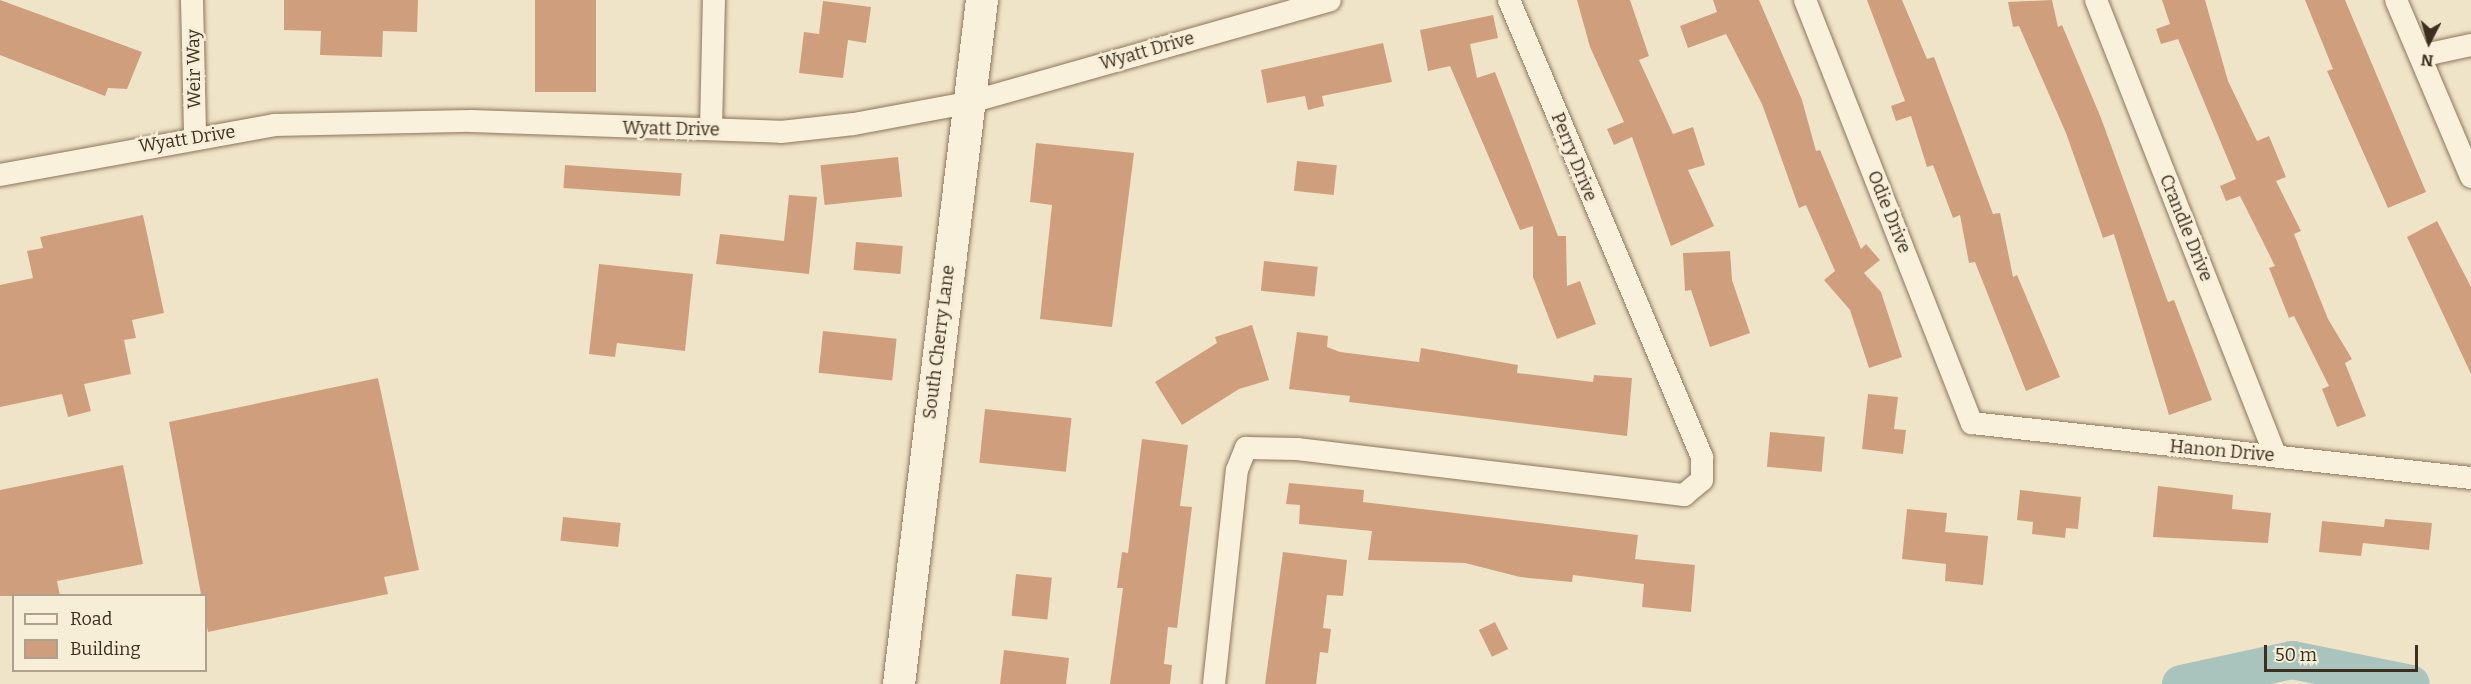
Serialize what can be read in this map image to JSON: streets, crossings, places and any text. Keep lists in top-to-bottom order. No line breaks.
{"streets":{"street":["Wyatt Drive","Weir Way","Perry Drive","Odie Drive","Crandle Drive","South Cherry Lane","Hanon Drive"]},"crossings":[["Wyatt Drive","Weir Way"],["Wyatt Drive","South Cherry Lane"],["Odie Drive","Hanon Drive"],["Crandle Drive","Hanon Drive"]],"legend":["Road","Building"],"scale_bar":"50 m","north":"bottom"}
